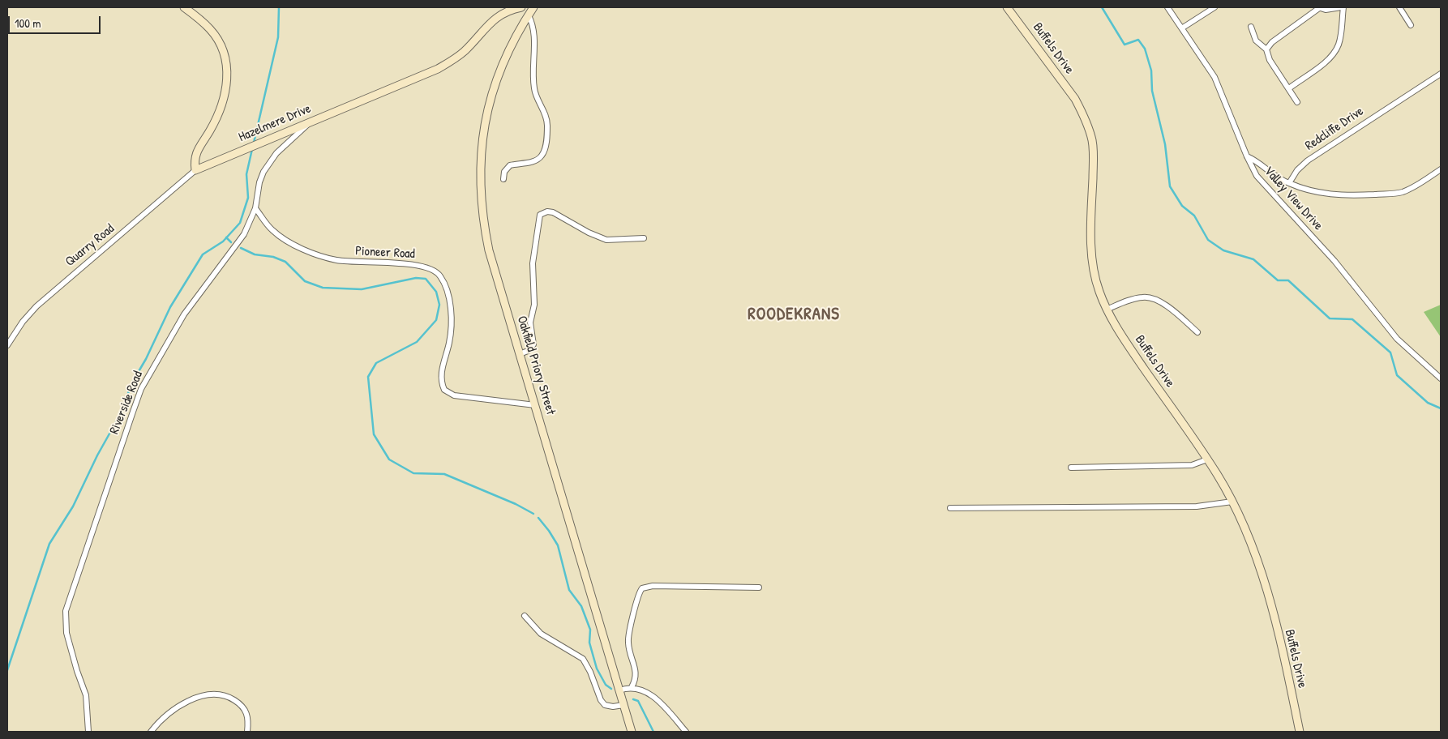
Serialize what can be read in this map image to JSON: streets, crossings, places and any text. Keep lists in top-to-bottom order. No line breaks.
{"streets":{"street":["Buffels Drive","Hazelmere Drive","Redcliffe Drive","Valley View Drive","Quarry Road","Pioneer Road","Oakfield Priory Street","Riverside Road"]},"crossings":[["Hazelmere Drive","Quarry Road"],["Hazelmere Drive","Riverside Road"],["Pioneer Road","Oakfield Priory Street"],["Pioneer Road","Riverside Road"]],"districts":["ROODEKRANS"],"scale_bar":"100 m"}
